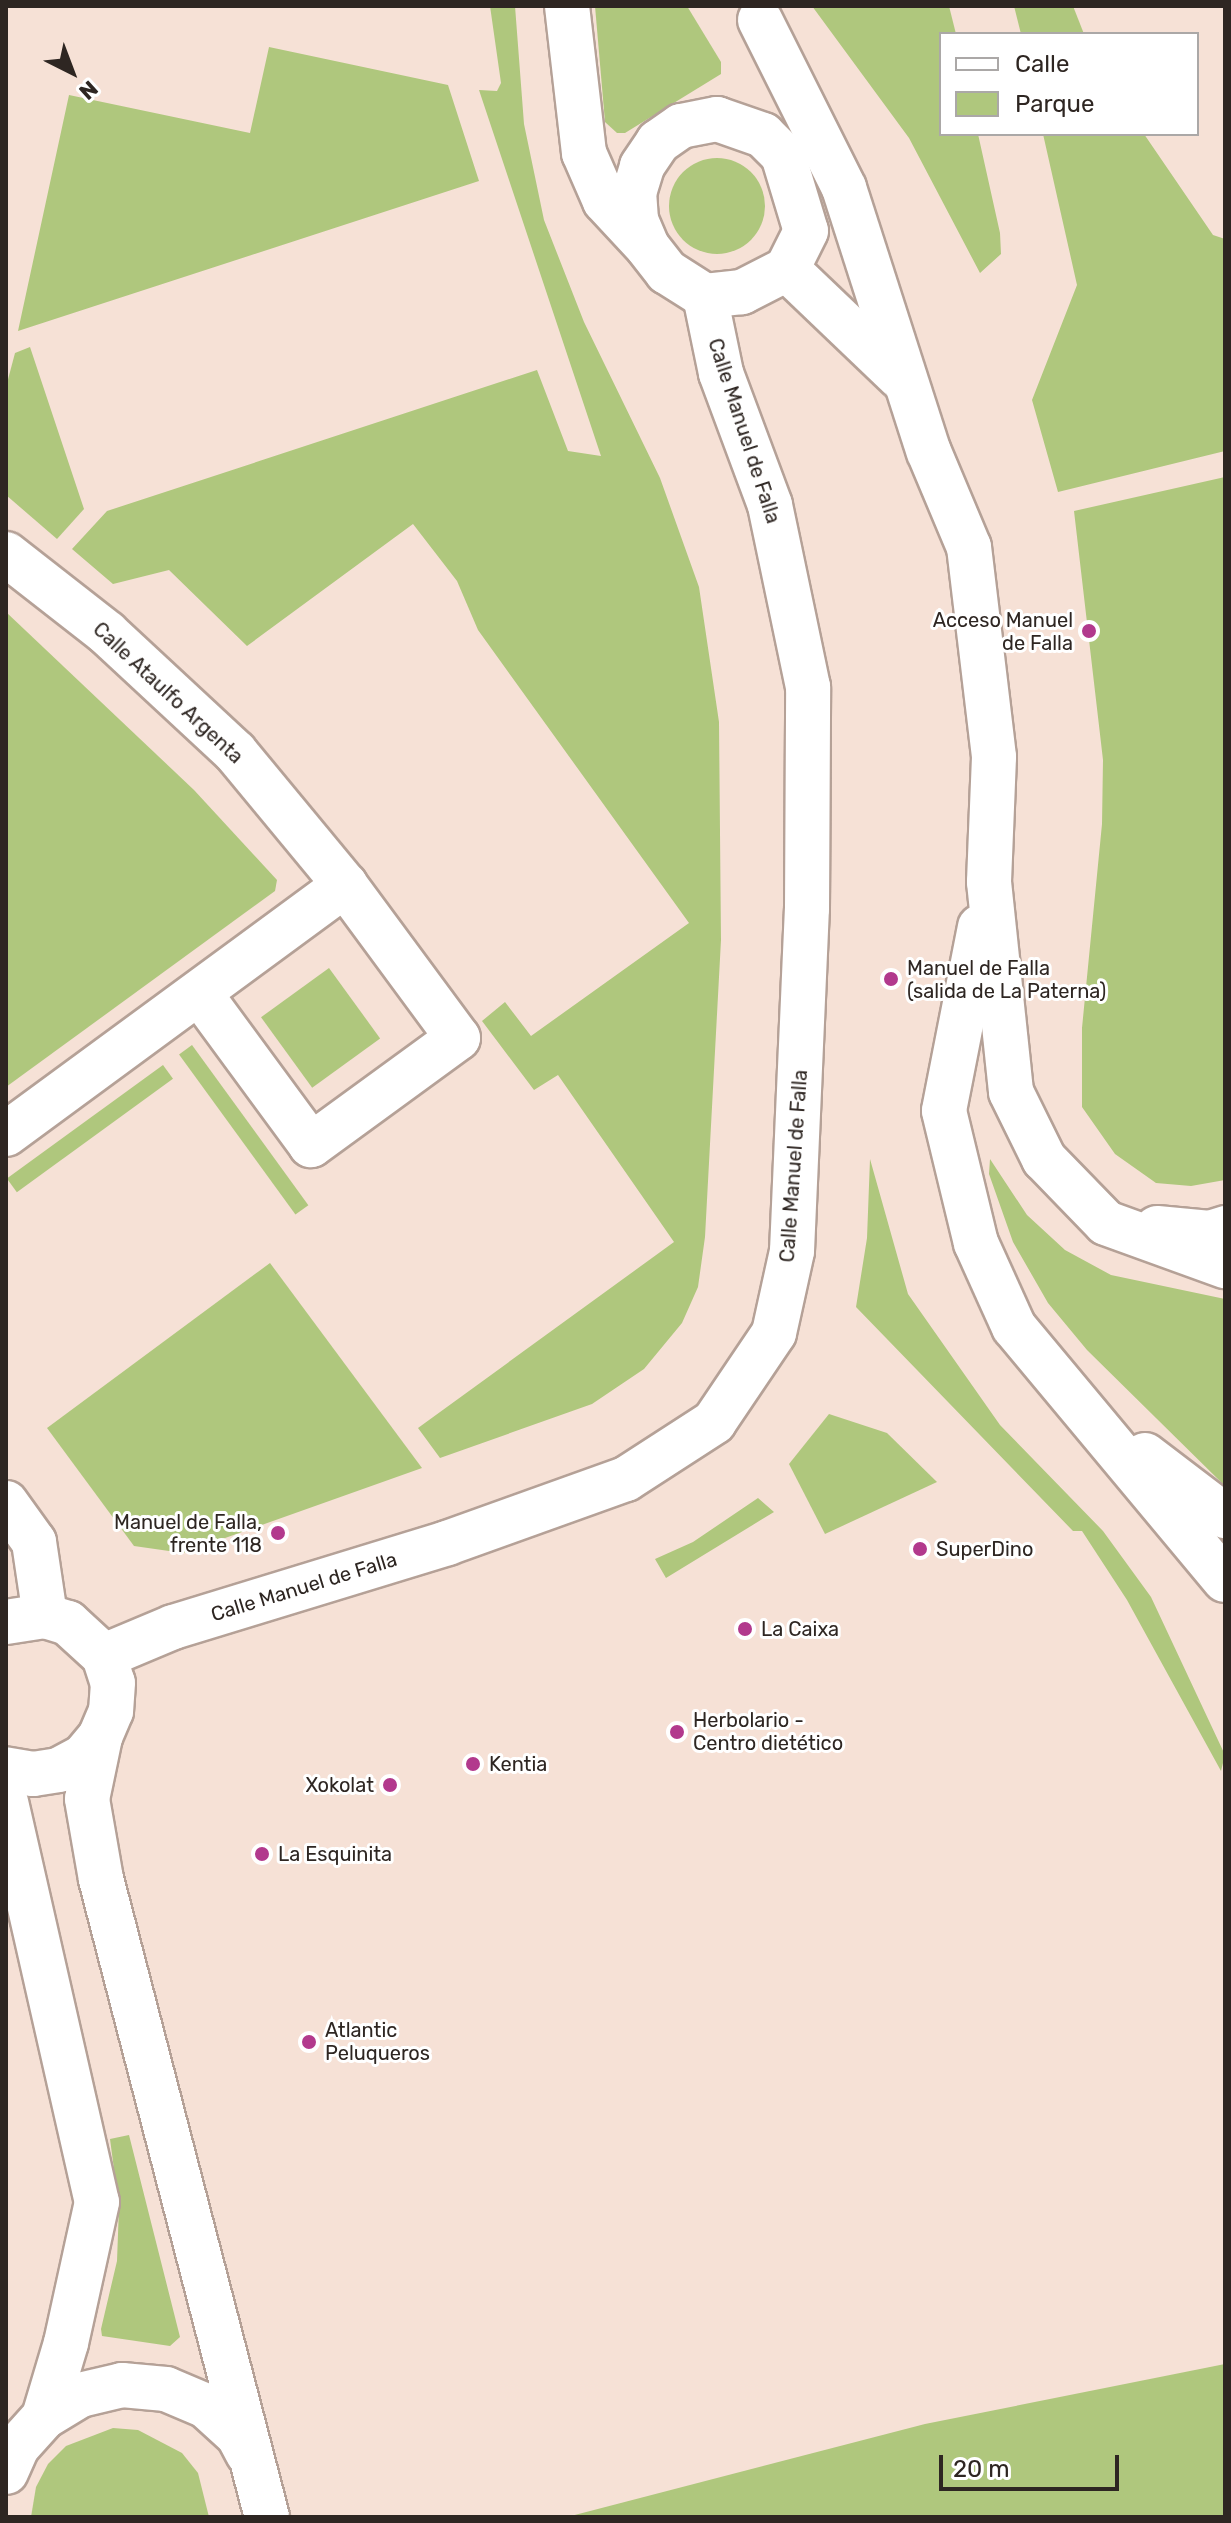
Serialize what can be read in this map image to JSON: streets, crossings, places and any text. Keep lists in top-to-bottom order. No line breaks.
{"streets":{"street":["Calle Manuel de Falla","Calle Ataulfo Argenta"]},"places":["Acceso Manuel de Falla","Manuel de Falla (salida de La Paterna)","Manuel de Falla, frente 118","SuperDino","La Caixa","Herbolario - Centro dietético","Kentia","Xokolat","La Esquinita","Atlantic Peluqueros"],"legend":["Calle","Parque"],"scale_bar":"20 m","north":"bottom right"}
